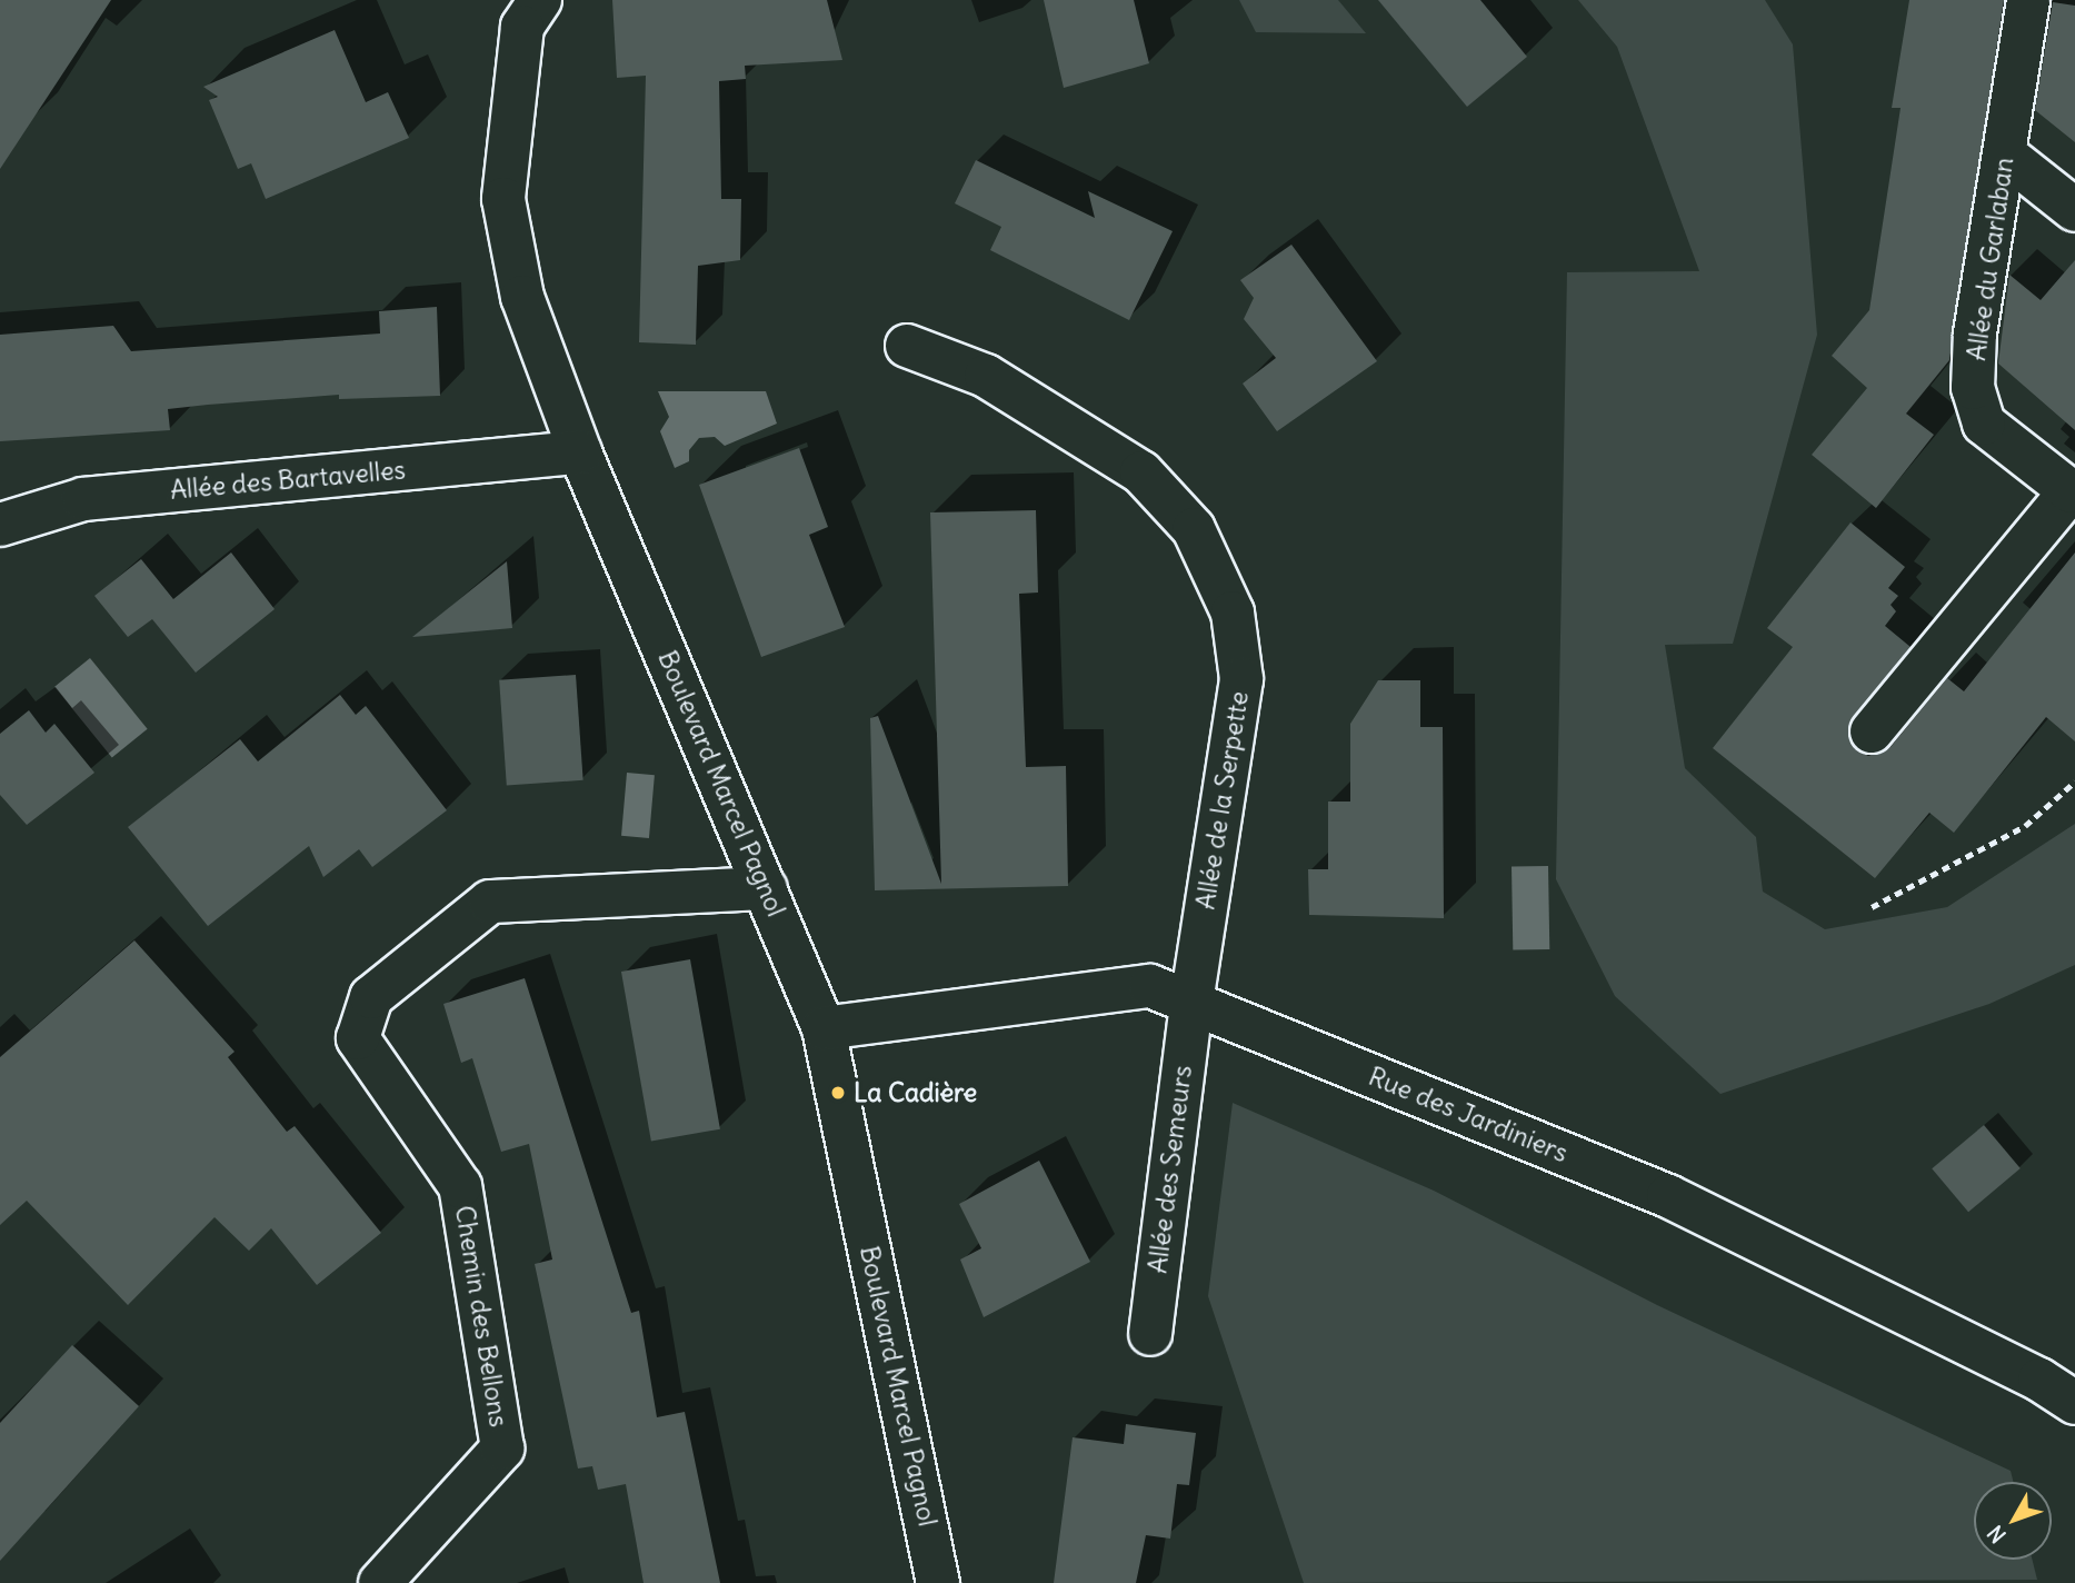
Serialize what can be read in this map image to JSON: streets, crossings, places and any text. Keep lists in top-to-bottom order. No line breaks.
{"streets":{"street":["Allée du Garlaban","Allée des Bartavelles","Boulevard Marcel Pagnol","Allée de la Serpette","Rue des Jardiniers","Allée des Semeurs","Chemin des Bellons"]},"crossings":[["Allée des Bartavelles","Boulevard Marcel Pagnol"],["Boulevard Marcel Pagnol","Rue des Jardiniers"],["Boulevard Marcel Pagnol","Chemin des Bellons"],["Allée de la Serpette","Rue des Jardiniers"],["Allée de la Serpette","Allée des Semeurs"],["Rue des Jardiniers","Allée des Semeurs"]],"places":["La Cadière"],"north":"bottom left"}
